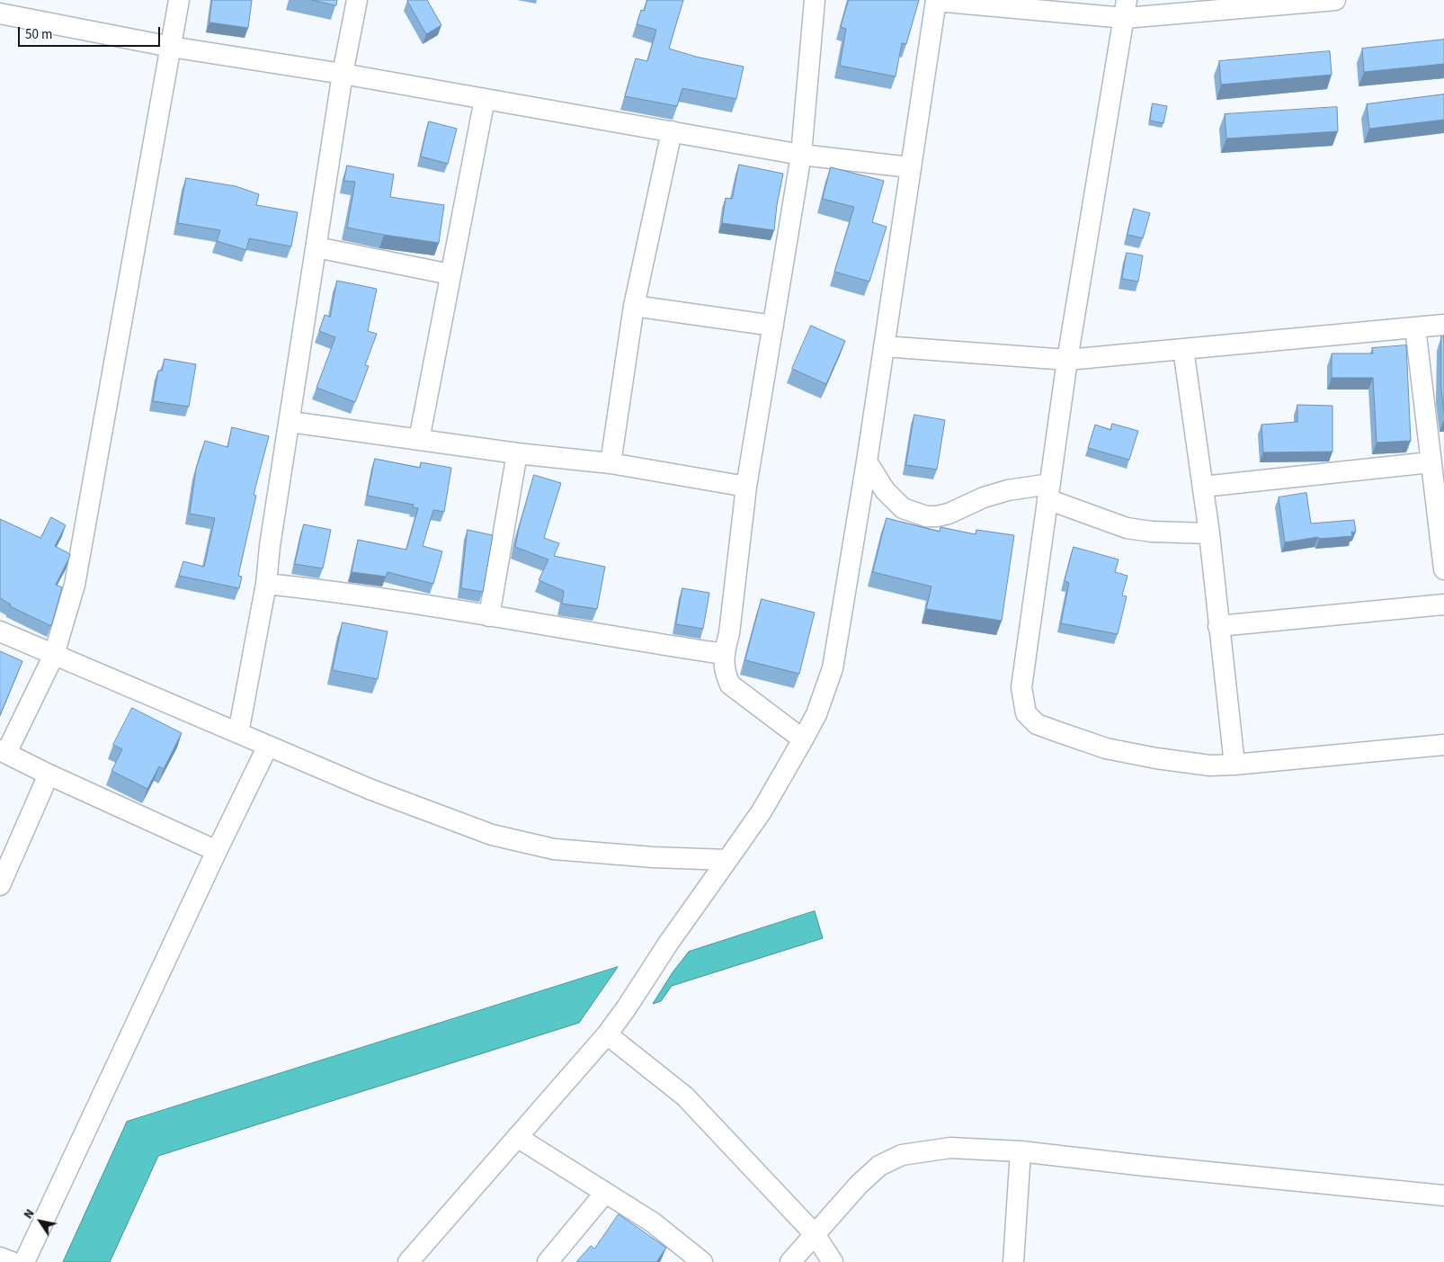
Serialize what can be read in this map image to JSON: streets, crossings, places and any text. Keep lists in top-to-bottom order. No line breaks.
{"scale_bar":"50 m","north":"top left"}
